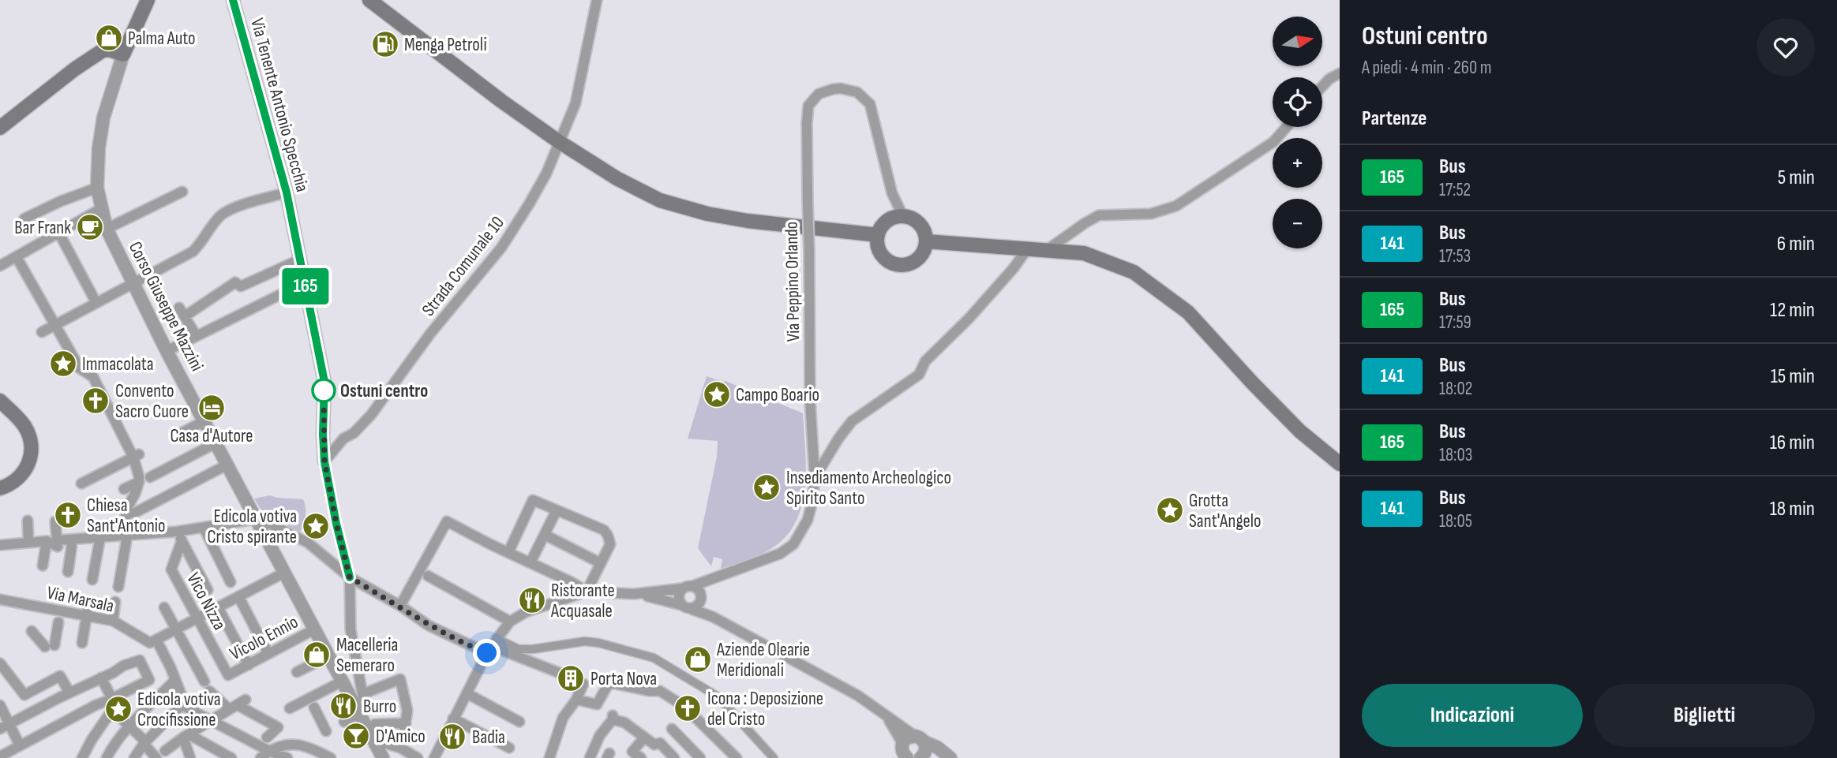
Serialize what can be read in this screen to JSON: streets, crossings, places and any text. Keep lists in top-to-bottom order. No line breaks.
{"streets":{"main road":["Corso Giuseppe Mazzini"],"street":["Via Tenente Antonio Specchia","Strada Comunale 10","Via Peppino Orlando","Via Marsala","Vico Nizza","Vicolo Ennio"]},"crossings":[["Via Tenente Antonio Specchia","Strada Comunale 10"],["Corso Giuseppe Mazzini","Vicolo Ennio"],["Vico Nizza","Vicolo Ennio"]],"places":{"shop":["Palma Auto","Macelleria Semeraro","Aziende Olearie Meridionali"],"fuel station":["Menga Petroli"],"cafe":["Bar Frank"],"place":["Immacolata","Campo Boario","Insediamento Archeologico Spirito Santo","Grotta Sant'Angelo","Edicola votiva Cristo spirante","Edicola votiva Crocifissione"],"other":["Ostuni centro"],"church":["Convento Sacro Cuore","Chiesa Sant'Antonio","Icona : Deposizione del Cristo"],"hotel":["Casa d'Autore"],"restaurant":["Ristorante Acquasale","Burro","Badia"],"building":["Porta Nova"],"bar":["D'Amico"]},"lines":["bus line 165"],"north":"right","page":{"on_map":"165","heading":[["Ostuni centro","A piedi · 4 min · 260 m"],"Partenze"],"map_buttons":["+","−"],"list":[{"mark":"165","name":"Bus","note":"17:52","value":"5 min"},{"mark":"141","name":"Bus","note":"17:53","value":"6 min"},{"mark":"165","name":"Bus","note":"17:59","value":"12 min"},{"mark":"141","name":"Bus","note":"18:02","value":"15 min"},{"mark":"165","name":"Bus","note":"18:03","value":"16 min"},{"mark":"141","name":"Bus","note":"18:05","value":"18 min"}],"buttons":["Indicazioni","Biglietti"]}}
